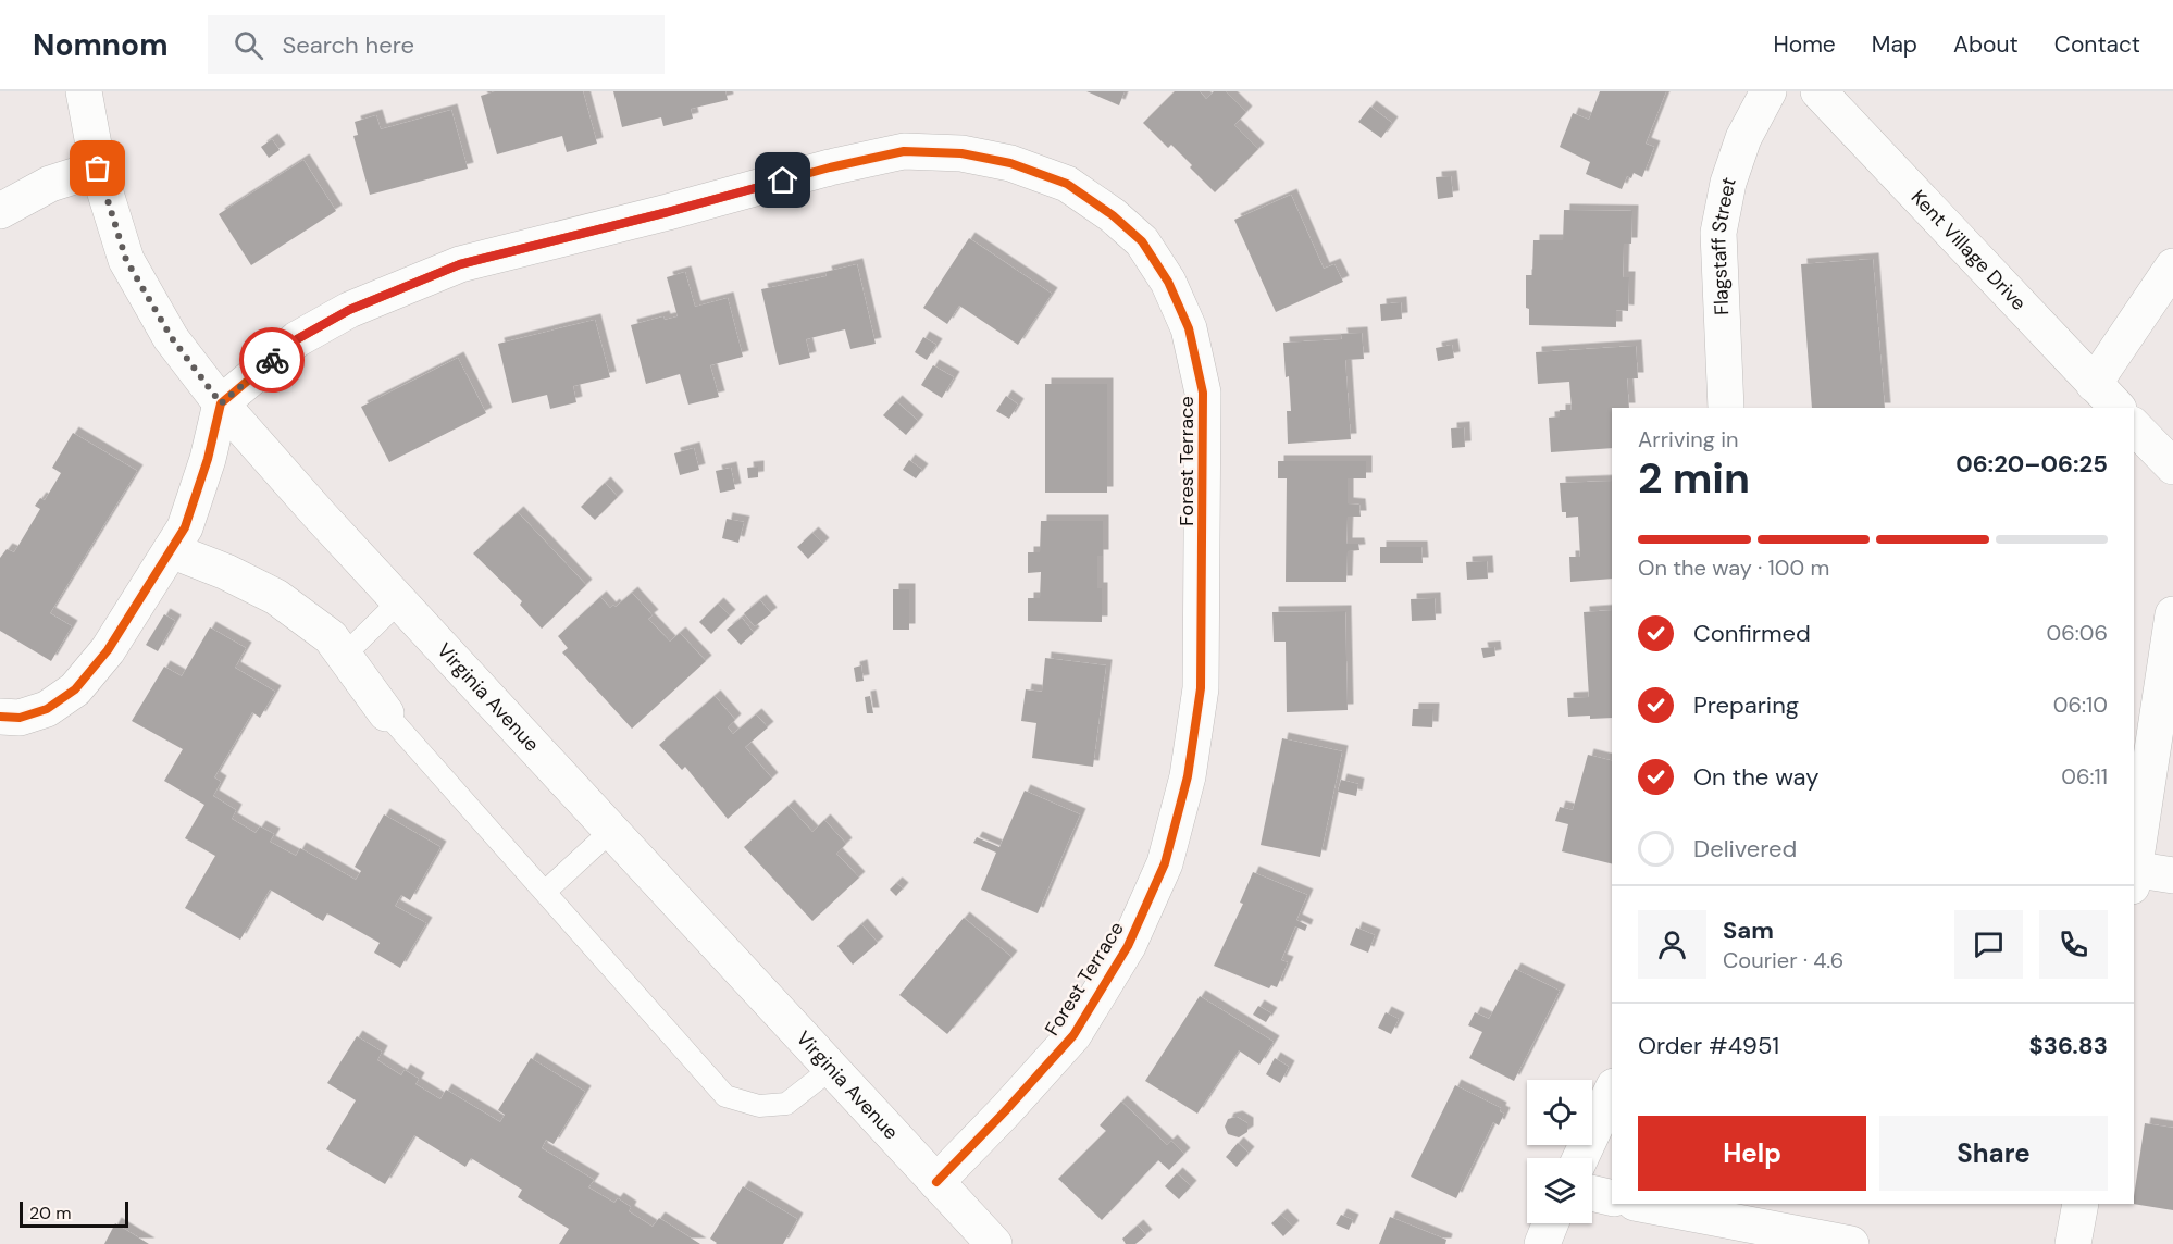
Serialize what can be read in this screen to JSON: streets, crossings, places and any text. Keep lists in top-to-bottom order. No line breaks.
{"streets":{"street":["Flagstaff Street","Kent Village Drive","Forest Terrace","Virginia Avenue"]},"crossings":[["Forest Terrace","Virginia Avenue"]],"scale_bar":"20 m","page":{"header":"Nomnom","search":"Search here","nav":["Home","Map","About","Contact"],"heading":["2 min","Arriving in","06:20–06:25"],"panel":["Sam","Courier · 4.6","Order #4951","$36.83"],"bar":"On the way · 100 m","list":[["Confirmed","06:06"],["Preparing","06:10"],["On the way","06:11"],"Delivered"],"buttons":["Help","Share"],"scale":"20 m"}}
